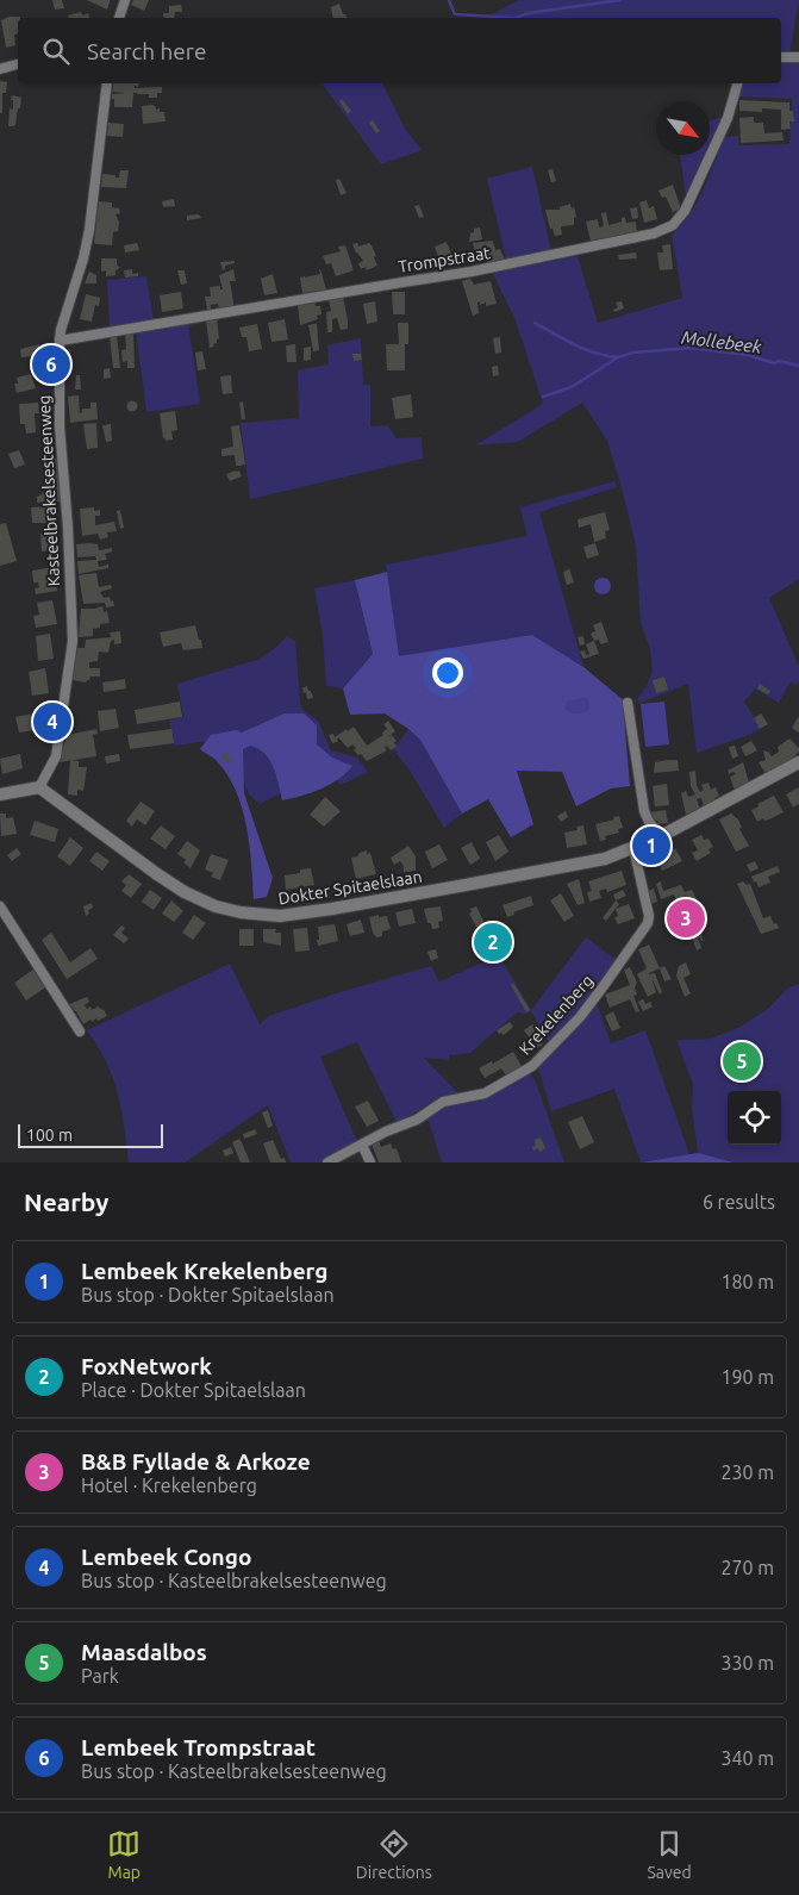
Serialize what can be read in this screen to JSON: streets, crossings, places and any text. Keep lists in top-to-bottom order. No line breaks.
{"streets":{"street":["Trompstraat","Kasteelbrakelsesteenweg","Dokter Spitaelslaan","Krekelenberg"]},"crossings":[["Trompstraat","Kasteelbrakelsesteenweg"],["Kasteelbrakelsesteenweg","Dokter Spitaelslaan"],["Dokter Spitaelslaan","Krekelenberg"]],"water":["Mollebeek"],"scale_bar":"100 m","north":"bottom right","page":{"search":"Search here","pins":["6","4","1","3","2","5"],"scale":"100 m","heading":["Nearby","6 results"],"list":[{"mark":"1","name":"Lembeek Krekelenberg","note":"Bus stop · Dokter Spitaelslaan","value":"180 m"},{"mark":"2","name":"FoxNetwork","note":"Place · Dokter Spitaelslaan","value":"190 m"},{"mark":"3","name":"B&B Fyllade & Arkoze","note":"Hotel · Krekelenberg","value":"230 m"},{"mark":"4","name":"Lembeek Congo","note":"Bus stop · Kasteelbrakelsesteenweg","value":"270 m"},{"mark":"5","name":"Maasdalbos","note":"Park","value":"330 m"},{"mark":"6","name":"Lembeek Trompstraat","note":"Bus stop · Kasteelbrakelsesteenweg","value":"340 m"}],"nav":["Map","Directions","Saved"]}}
